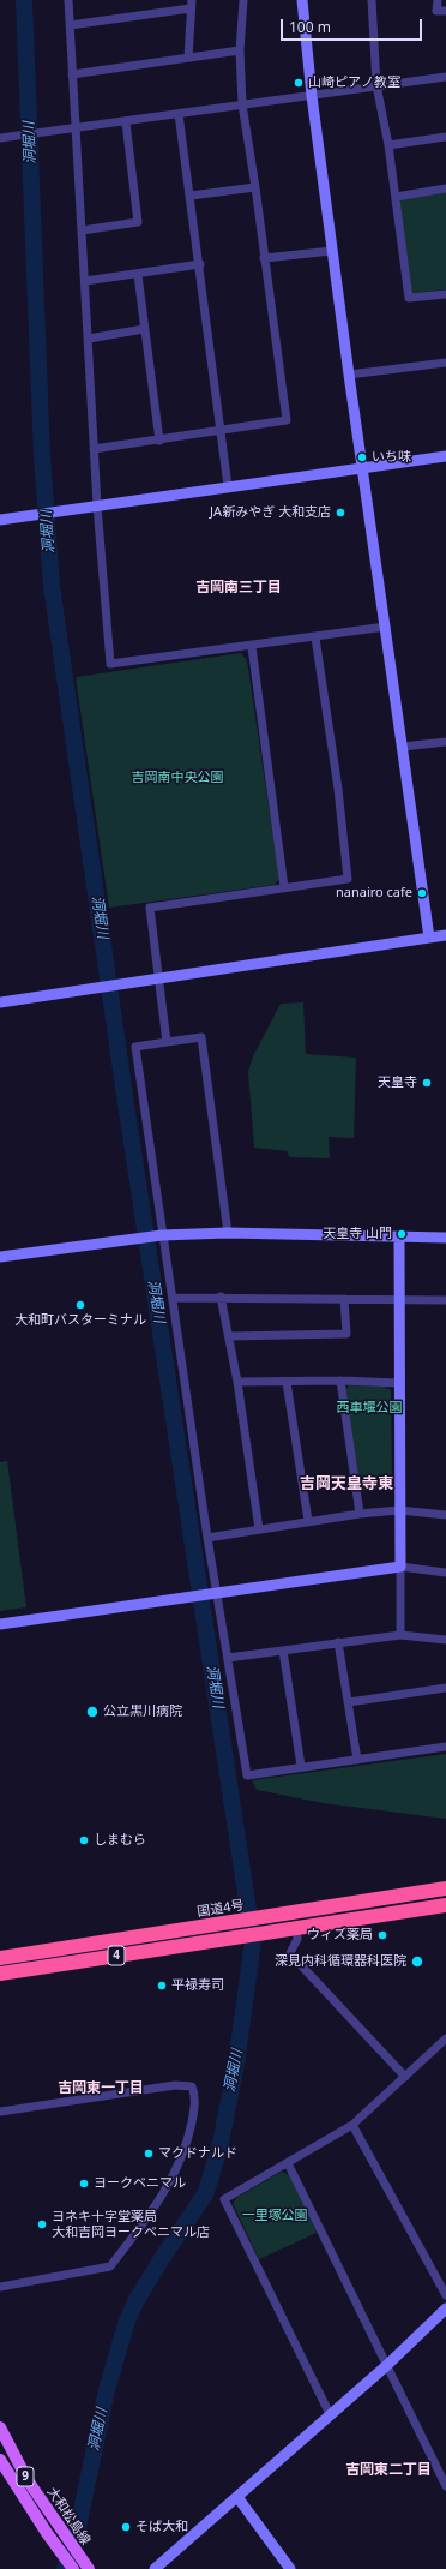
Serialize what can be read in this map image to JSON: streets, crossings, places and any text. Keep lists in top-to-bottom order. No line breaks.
{"streets":{"highway":["国道4号","4"],"main road":["9","大和松島線"]},"districts":["吉岡南三丁目","吉岡天皇寺東","吉岡東一丁目","吉岡東二丁目"],"water":["洞堀川"],"parks":["吉岡南中央公園","西車堰公園","一里塚公園"],"places":["山崎ピアノ教室","いち味","JA新みやぎ 大和支店","nanairo cafe","天皇寺","天皇寺 山門","大和町バスターミナル","公立黒川病院","しまむら","ウィズ薬局","深見内科循環器科医院","平禄寿司","マクドナルド","ヨークベニマル","ヨネキ十字堂薬局 大和吉岡ヨークベニマル店","そば大和"],"scale_bar":"100 m"}
